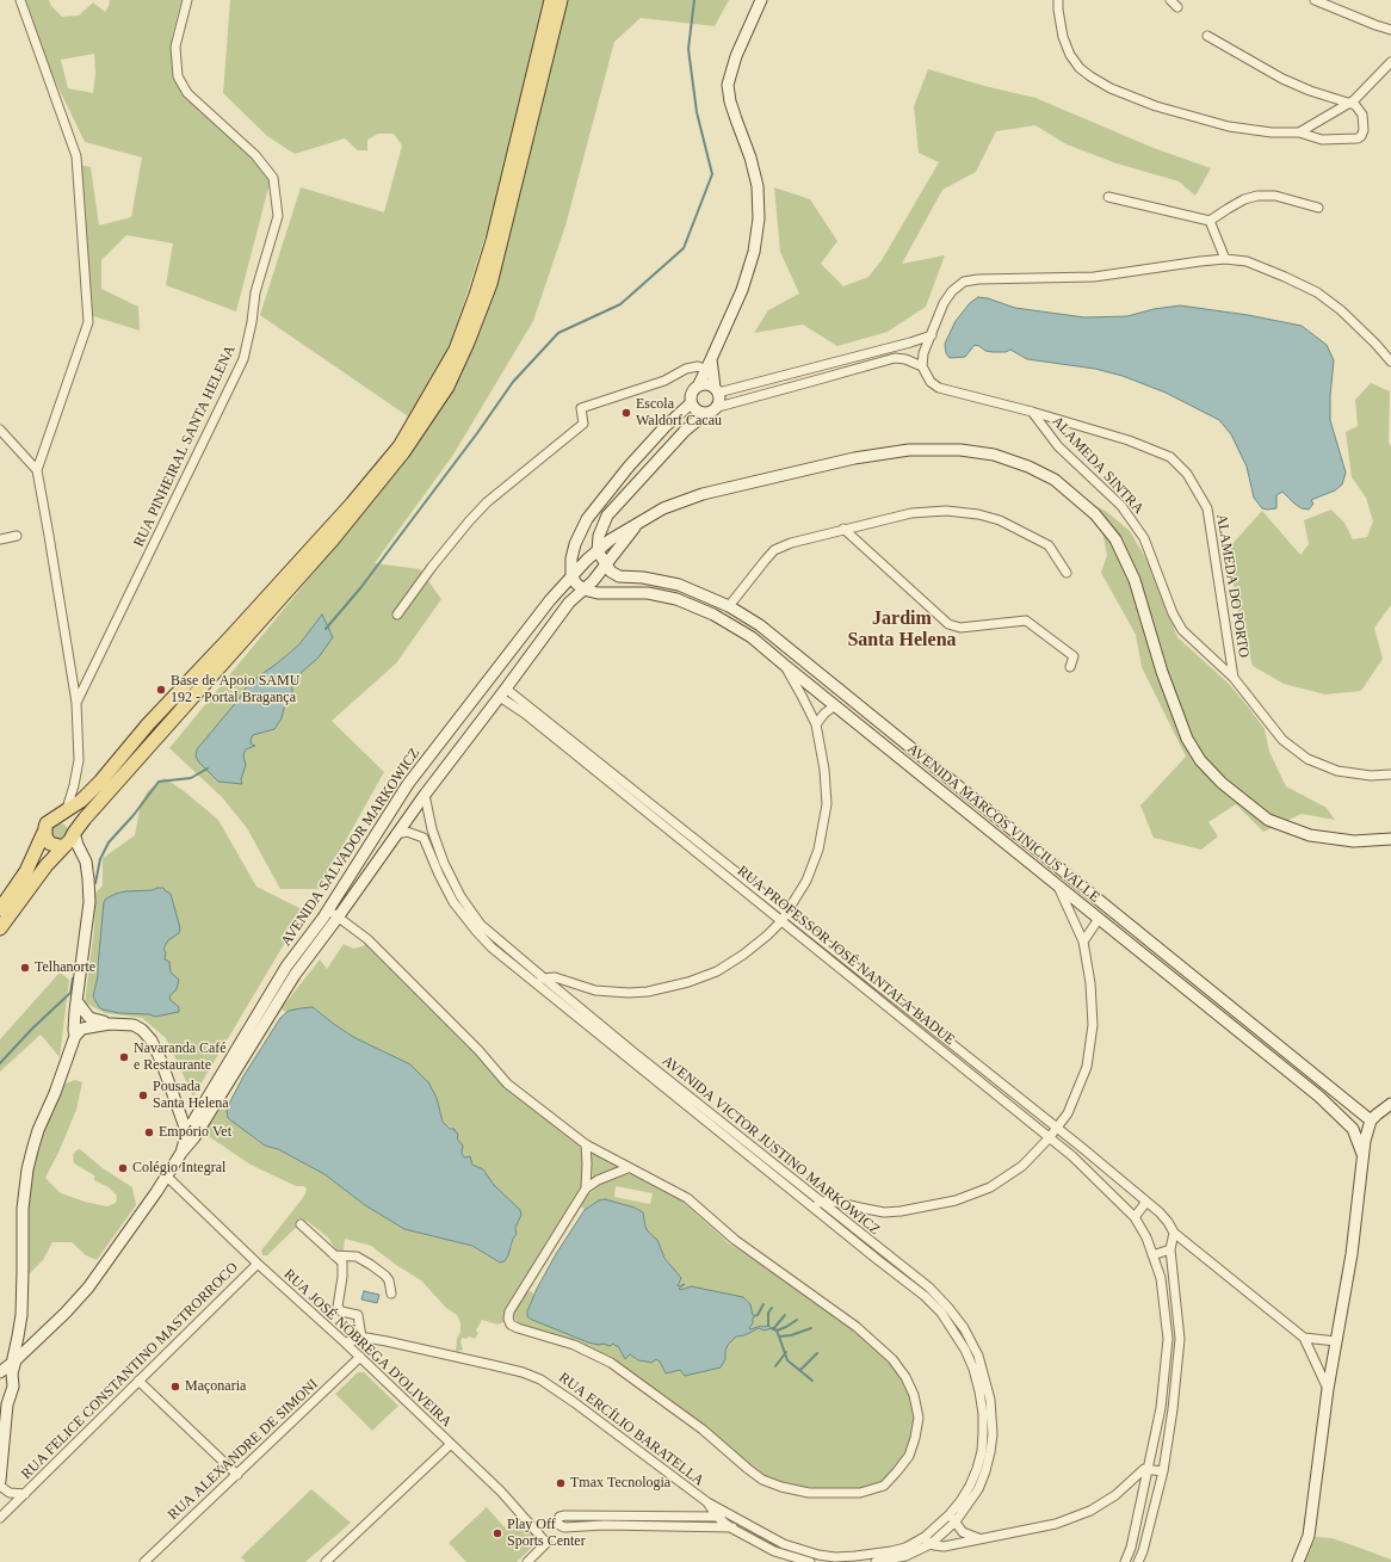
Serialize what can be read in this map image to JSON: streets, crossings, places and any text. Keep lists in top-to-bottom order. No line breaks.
{"streets":{"street":["RUA PINHEIRAL SANTA HELENA","ALAMEDA SINTRA","ALAMEDA DO PORTO","AVENIDA MARCOS VINICIUS VALLE","AVENIDA SALVADOR MARKOWICZ","RUA PROFESSOR JOSÉ NANTALA BADUE","AVENIDA VICTOR JUSTINO MARKOWICZ","RUA JOSÉ NÓBREGA D'OLIVEIRA","RUA FELICE CONSTANTINO MASTRORROCO","RUA ERCÍLIO BARATELLA","RUA ALEXANDRE DE SIMONI"]},"crossings":[["ALAMEDA SINTRA","ALAMEDA DO PORTO"],["AVENIDA MARCOS VINICIUS VALLE","AVENIDA SALVADOR MARKOWICZ"],["AVENIDA SALVADOR MARKOWICZ","RUA PROFESSOR JOSÉ NANTALA BADUE"],["AVENIDA SALVADOR MARKOWICZ","AVENIDA VICTOR JUSTINO MARKOWICZ"],["AVENIDA SALVADOR MARKOWICZ","RUA JOSÉ NÓBREGA D'OLIVEIRA"],["AVENIDA VICTOR JUSTINO MARKOWICZ","RUA ERCÍLIO BARATELLA"],["RUA JOSÉ NÓBREGA D'OLIVEIRA","RUA FELICE CONSTANTINO MASTRORROCO"],["RUA JOSÉ NÓBREGA D'OLIVEIRA","RUA ERCÍLIO BARATELLA"],["RUA JOSÉ NÓBREGA D'OLIVEIRA","RUA ALEXANDRE DE SIMONI"]],"districts":["Jardim Santa Helena"],"places":["Escola Waldorf Cacau","Base de Apoio SAMU 192 - Portal Bragança","Telhanorte","Navaranda Café e Restaurante","Pousada Santa Helena","Empório Vet","Colégio Integral","Maçonaria","Tmax Tecnologia","Play Off Sports Center"]}
